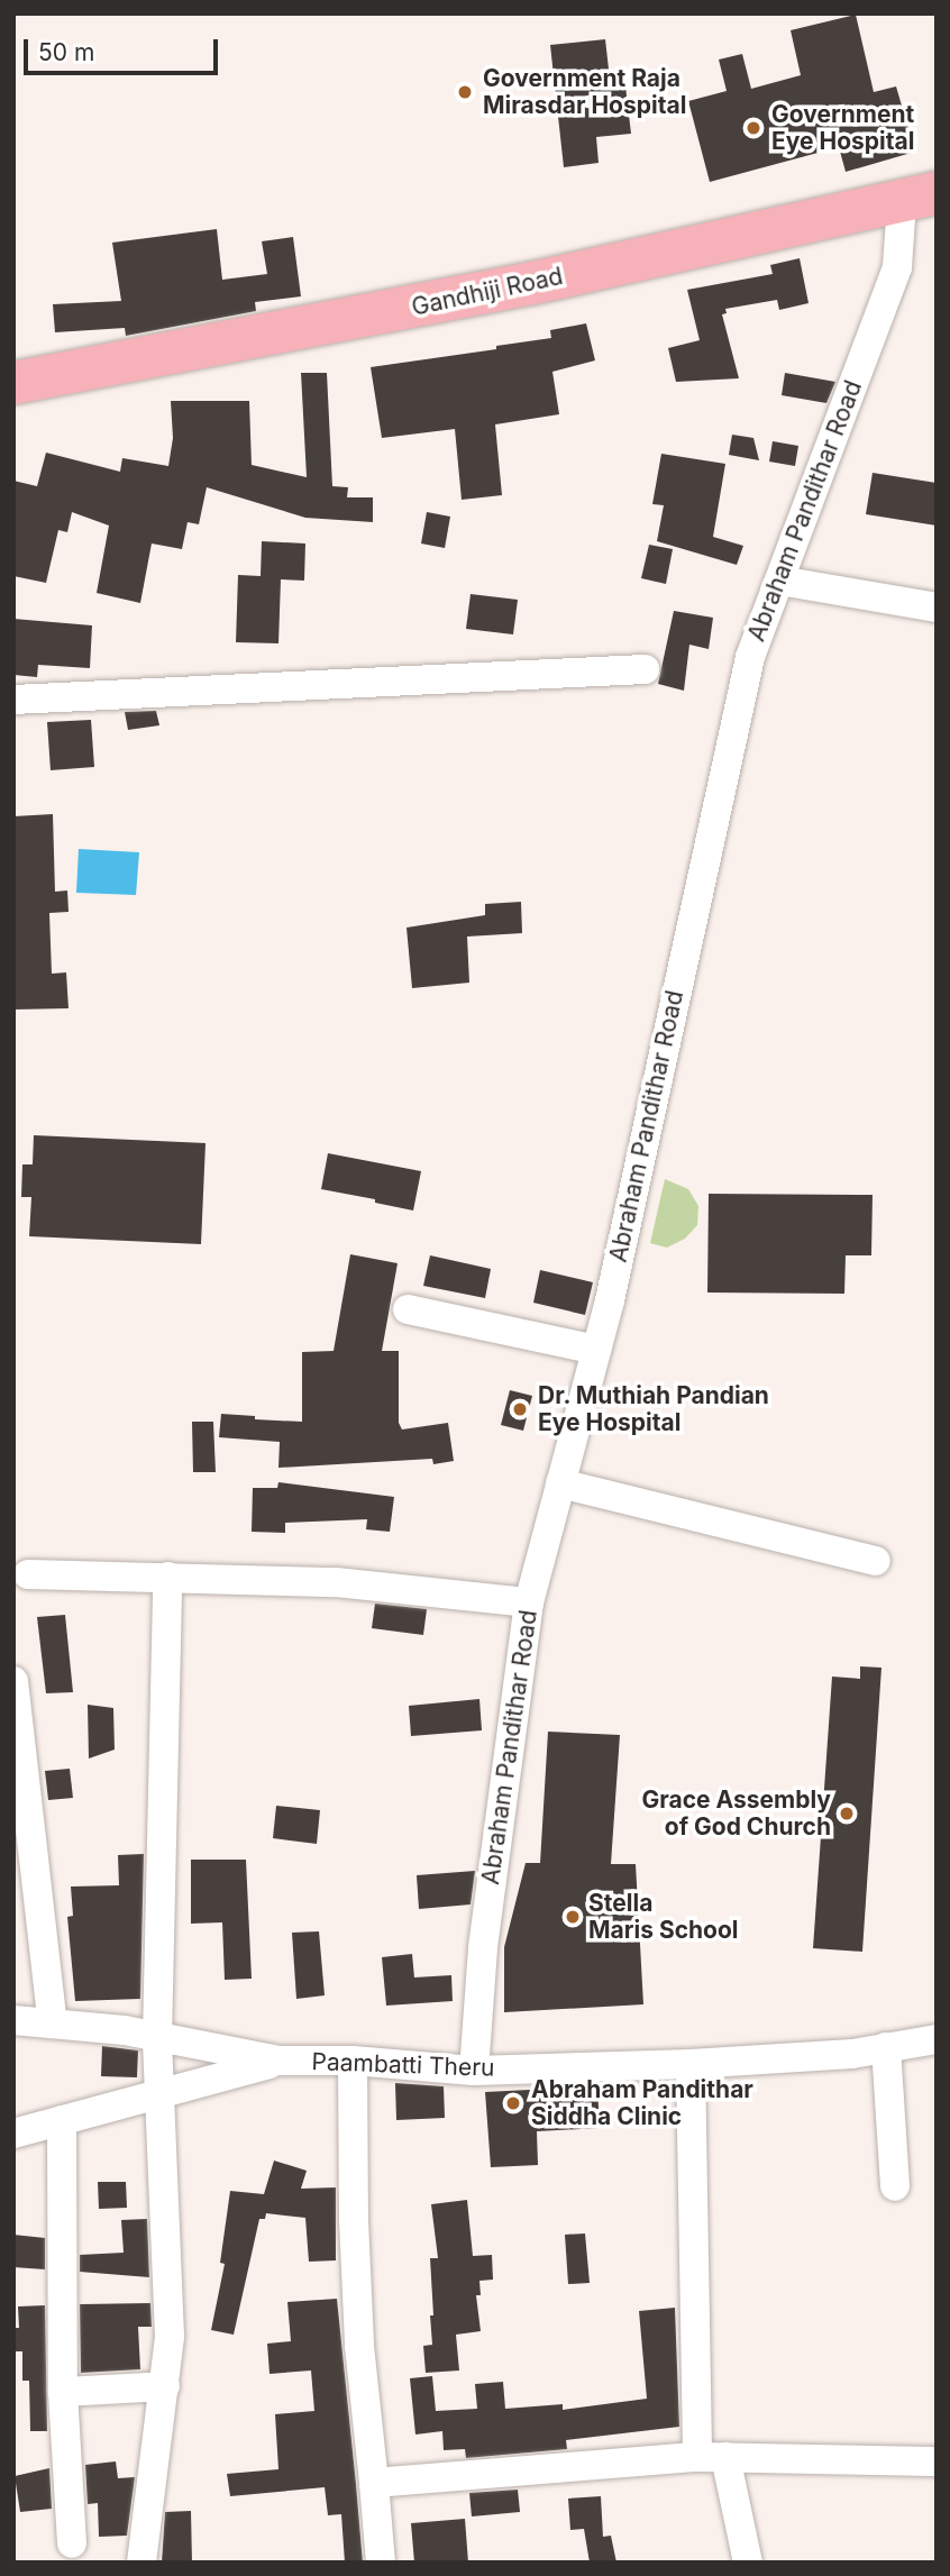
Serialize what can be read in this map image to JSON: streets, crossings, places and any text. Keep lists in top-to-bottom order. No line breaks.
{"streets":{"main road":["Gandhiji Road"],"street":["Abraham Pandithar Road","Paambatti Theru"]},"crossings":[["Gandhiji Road","Abraham Pandithar Road"],["Abraham Pandithar Road","Paambatti Theru"]],"places":["Government Raja Mirasdar Hospital","Government Eye Hospital","Dr. Muthiah Pandian Eye Hospital","Grace Assembly of God Church","Stella Maris School","Abraham Pandithar Siddha Clinic"],"scale_bar":"50 m"}
